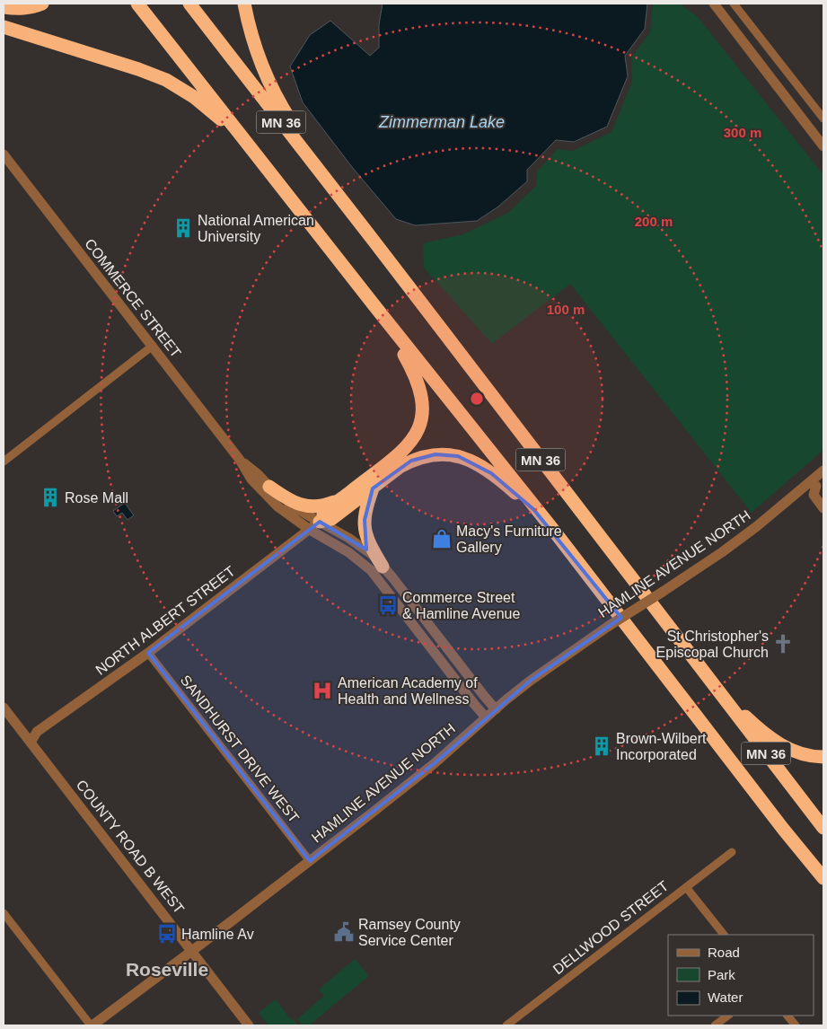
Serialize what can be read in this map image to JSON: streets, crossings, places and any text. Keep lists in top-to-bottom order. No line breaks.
{"streets":{"highway":["MN 36"],"street":["COMMERCE STREET","HAMLINE AVENUE NORTH","NORTH ALBERT STREET","SANDHURST DRIVE WEST","COUNTY ROAD B WEST","DELLWOOD STREET"]},"crossings":[["COMMERCE STREET","HAMLINE AVENUE NORTH"],["COMMERCE STREET","NORTH ALBERT STREET"],["HAMLINE AVENUE NORTH","SANDHURST DRIVE WEST"],["HAMLINE AVENUE NORTH","COUNTY ROAD B WEST"],["NORTH ALBERT STREET","SANDHURST DRIVE WEST"],["NORTH ALBERT STREET","COUNTY ROAD B WEST"]],"districts":["Roseville"],"water":["Zimmerman Lake"],"places":{"building":["National American University","Rose Mall","Brown-Wilbert Incorporated"],"shop":["Macy's Furniture Gallery"],"bus stop":["Commerce Street & Hamline Avenue","Hamline Av"],"church":["St Christopher's Episcopal Church"],"hospital":["American Academy of Health and Wellness"],"public building":["Ramsey County Service Center"]},"legend":["Road","Park","Water"],"rings":["300 m","200 m","100 m"]}
